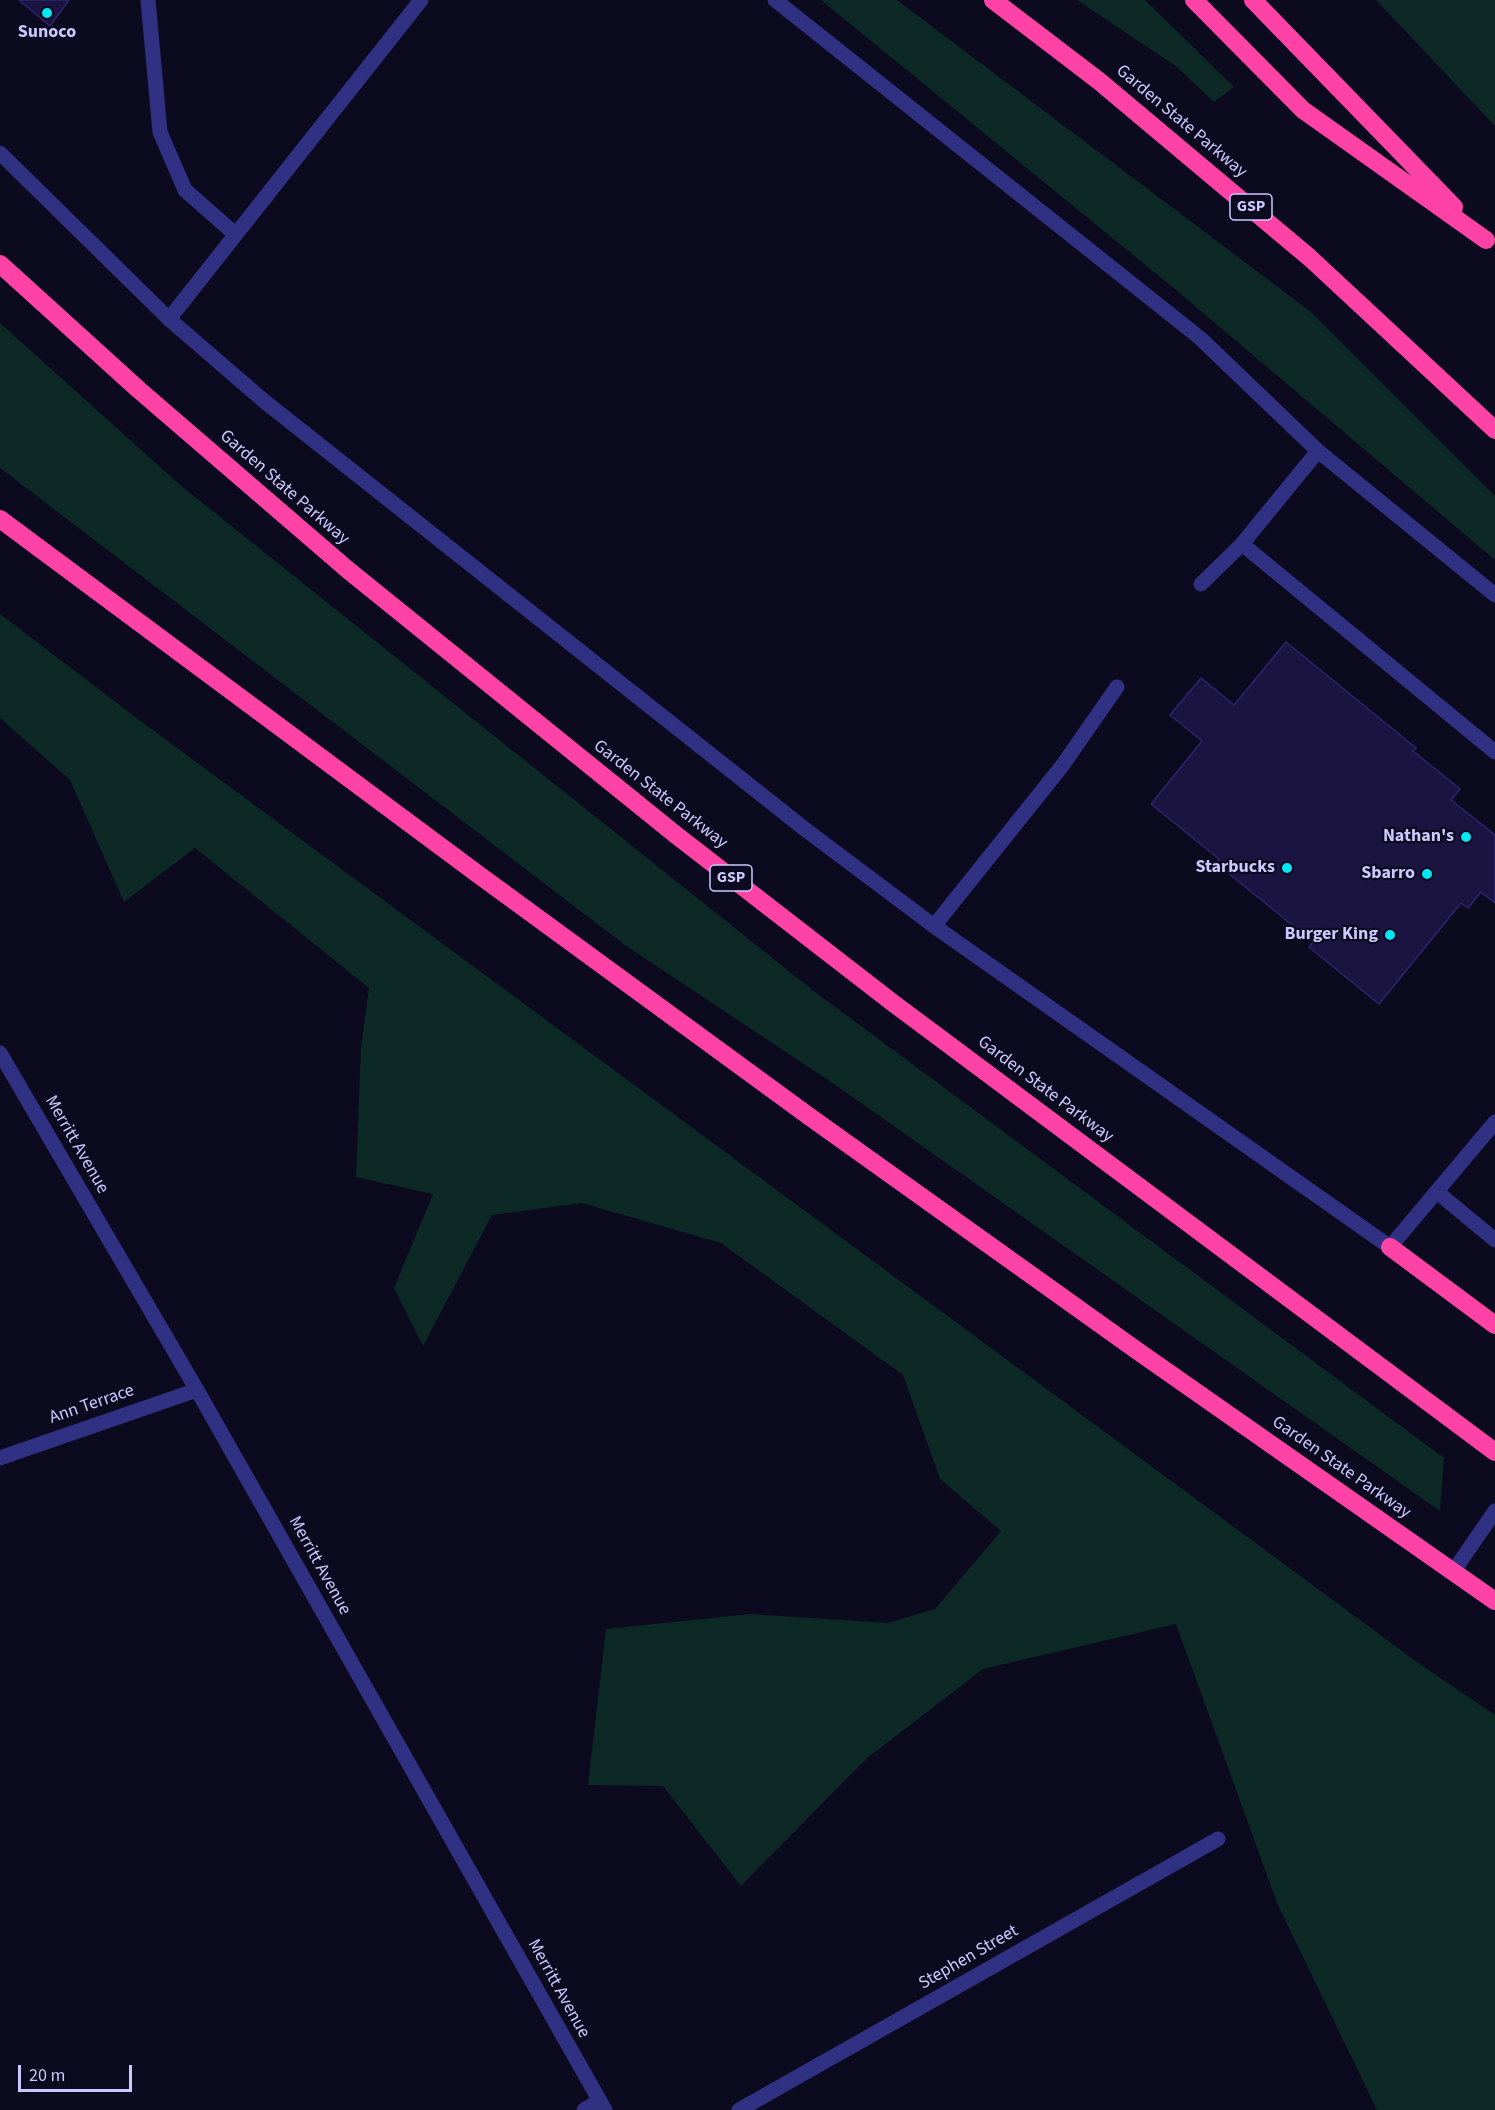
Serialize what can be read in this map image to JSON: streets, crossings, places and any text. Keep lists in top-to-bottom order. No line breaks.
{"streets":{"highway":["Garden State Parkway","GSP"],"street":["Merritt Avenue","Ann Terrace","Stephen Street"]},"crossings":[["Merritt Avenue","Ann Terrace"]],"places":["Sunoco","Nathan's","Starbucks","Sbarro","Burger King"],"scale_bar":"20 m"}
